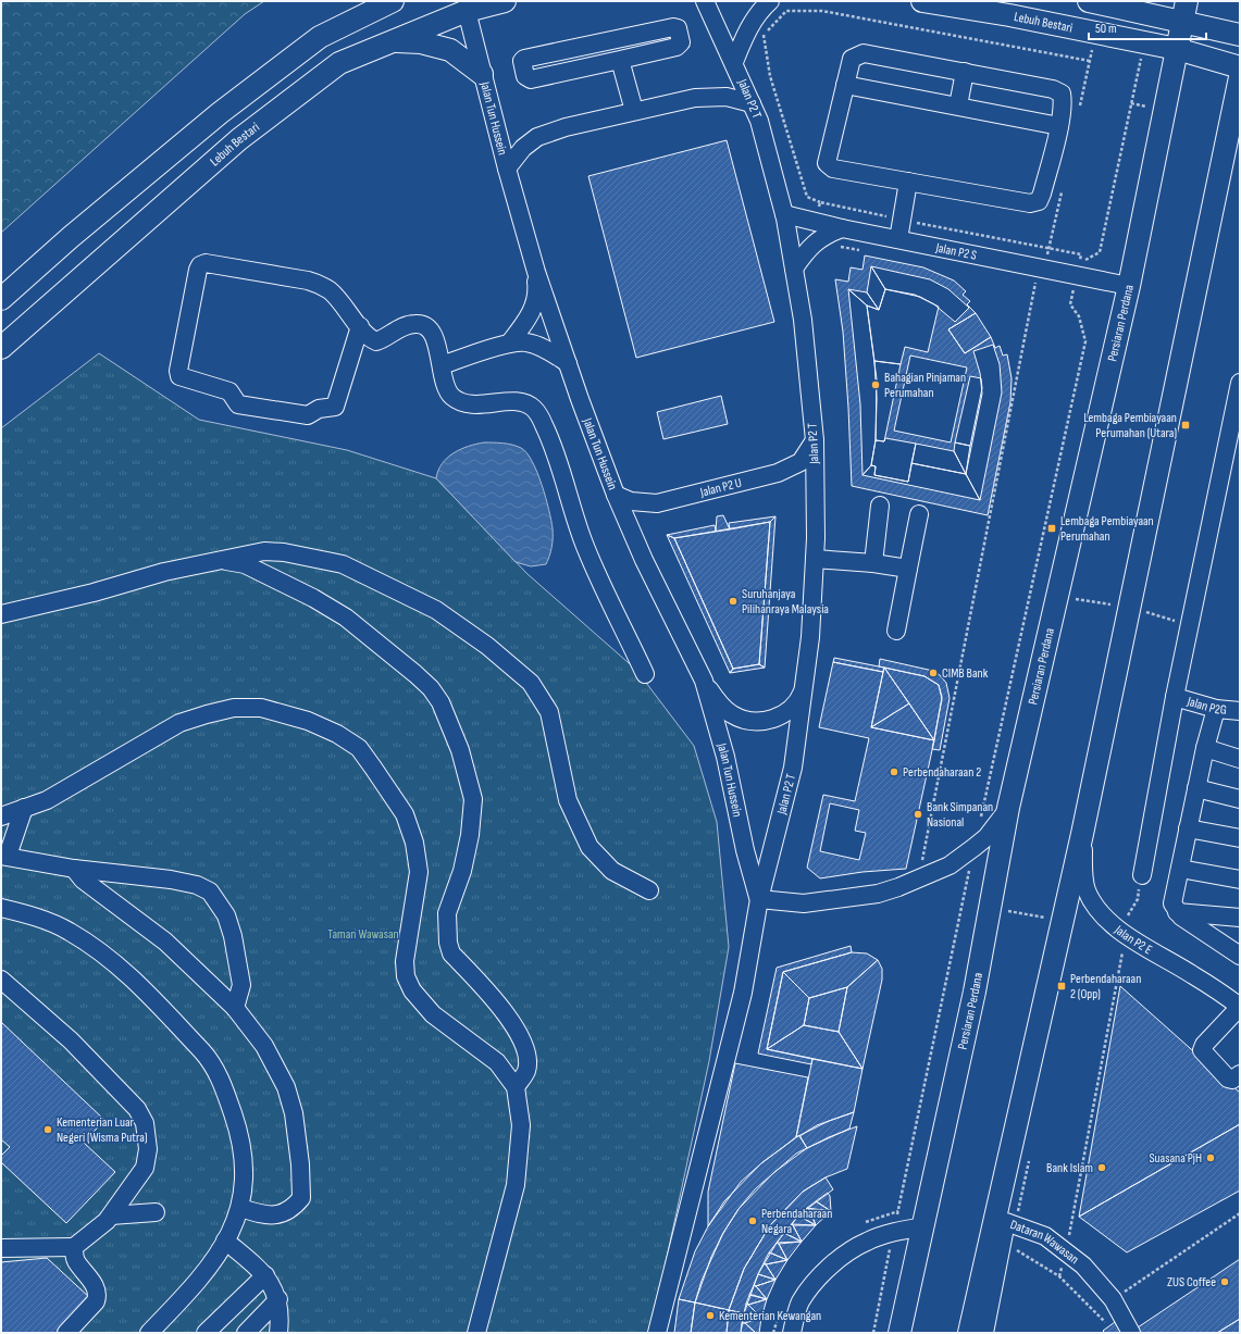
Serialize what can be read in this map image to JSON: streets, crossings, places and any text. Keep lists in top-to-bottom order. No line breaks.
{"streets":{"main road":["Lebuh Bestari","Persiaran Perdana"],"street":["Jalan P2 T","Jalan Tun Hussein","Jalan P2 S","Jalan P2 U","Jalan P2G","Jalan P2 E","Dataran Wawasan"]},"crossings":[["Lebuh Bestari","Jalan Tun Hussein"],["Lebuh Bestari","Persiaran Perdana"],["Jalan P2 T","Jalan Tun Hussein"],["Jalan P2 T","Jalan P2 S"],["Jalan P2 T","Jalan P2 U"],["Jalan Tun Hussein","Jalan P2 U"],["Jalan P2 S","Persiaran Perdana"]],"parks":["Taman Wawasan"],"places":{"other":["Bahagian Pinjaman Perumahan","Suruhanjaya Pilihanraya Malaysia","CIMB Bank","Perbendaharaan 2","Bank Simpanan Nasional","Kementerian Luar Negeri (Wisma Putra)","Suasana PjH","Bank Islam","Perbendaharaan Negara","ZUS Coffee","Kementerian Kewangan"],"transit":["Lembaga Pembiayaan Perumahan (Utara)","Lembaga Pembiayaan Perumahan","Perbendaharaan 2 (Opp)"]},"scale_bar":"50 m"}
